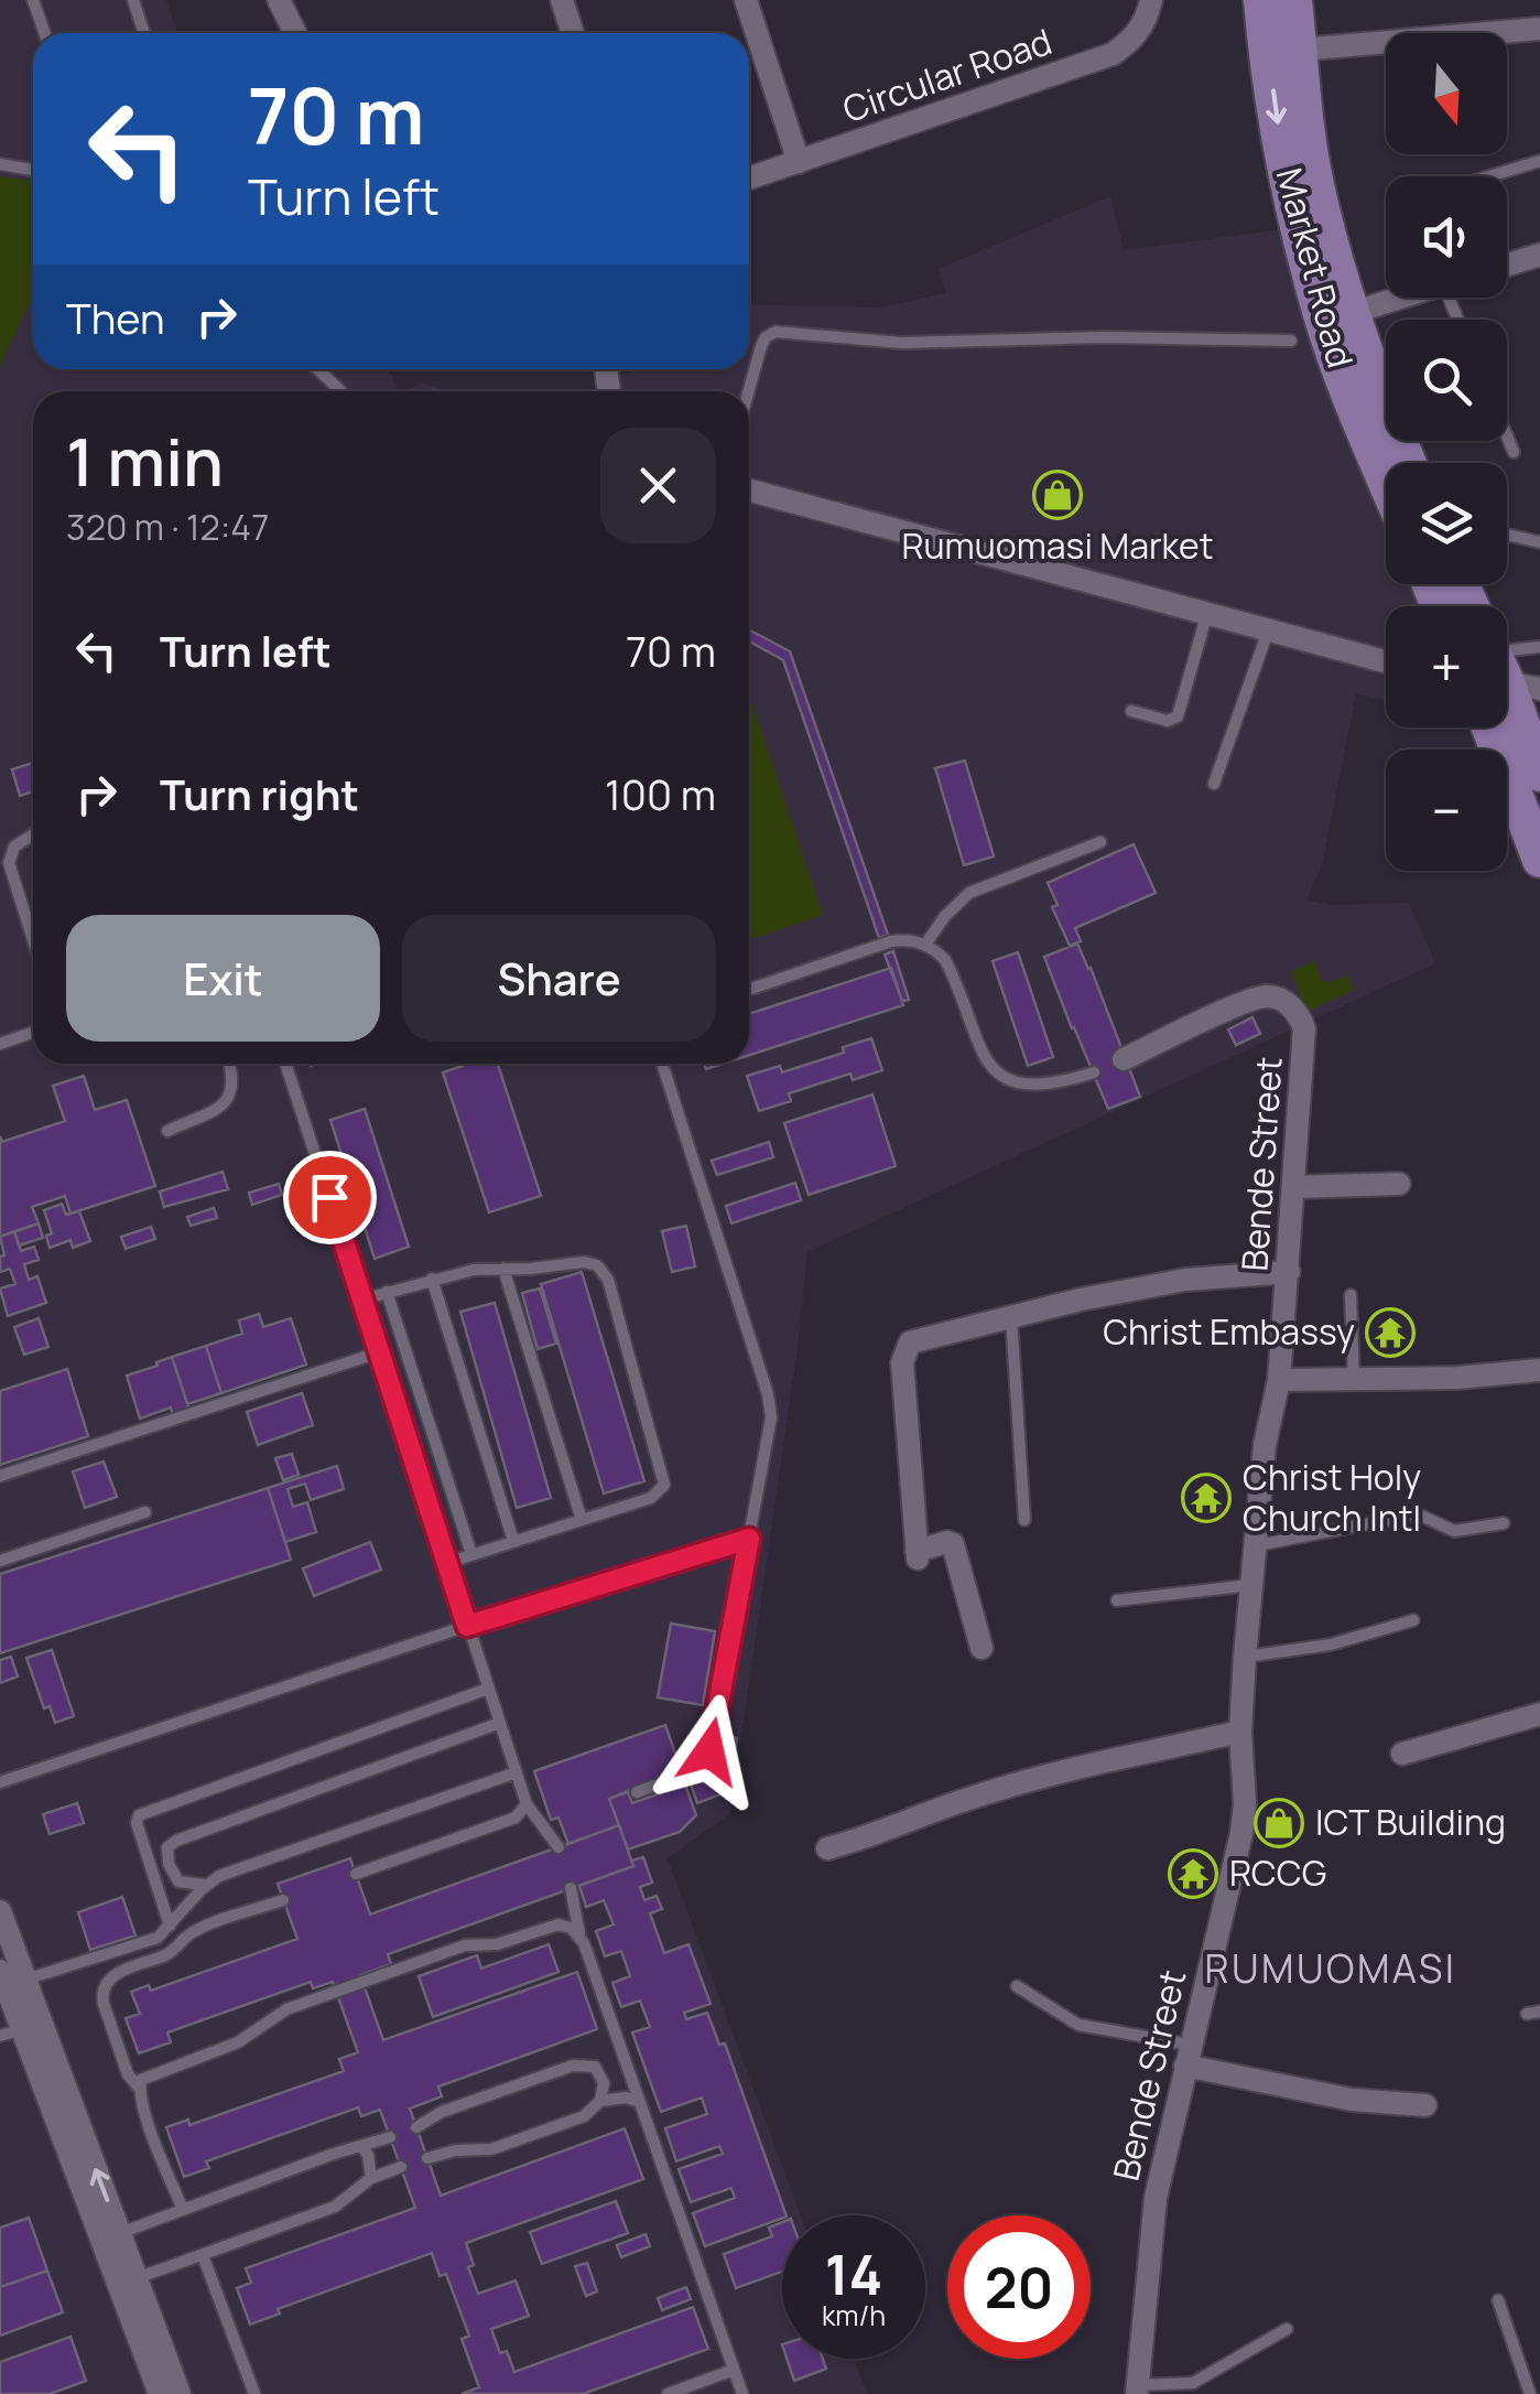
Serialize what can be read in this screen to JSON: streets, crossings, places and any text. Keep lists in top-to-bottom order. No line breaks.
{"streets":{"main road":["Market Road"],"street":["Circular Road","Bende Street"]},"districts":["RUMUOMASI"],"places":{"shop":["Rumuomasi Market","ICT Building"],"temple":["Christ Embassy","Christ Holy Church Intl","RCCG"]},"north":"bottom","page":{"map_buttons":["+","−"],"turn":["70 m","Turn left"],"then":"Then","heading":["1 min","320 m · 12:47"],"list":[{"name":"Turn left","value":"70 m"},{"name":"Turn right","value":"100 m"}],"buttons":["Exit","Share"],"speed":"14 km/h","limit":"20"}}
